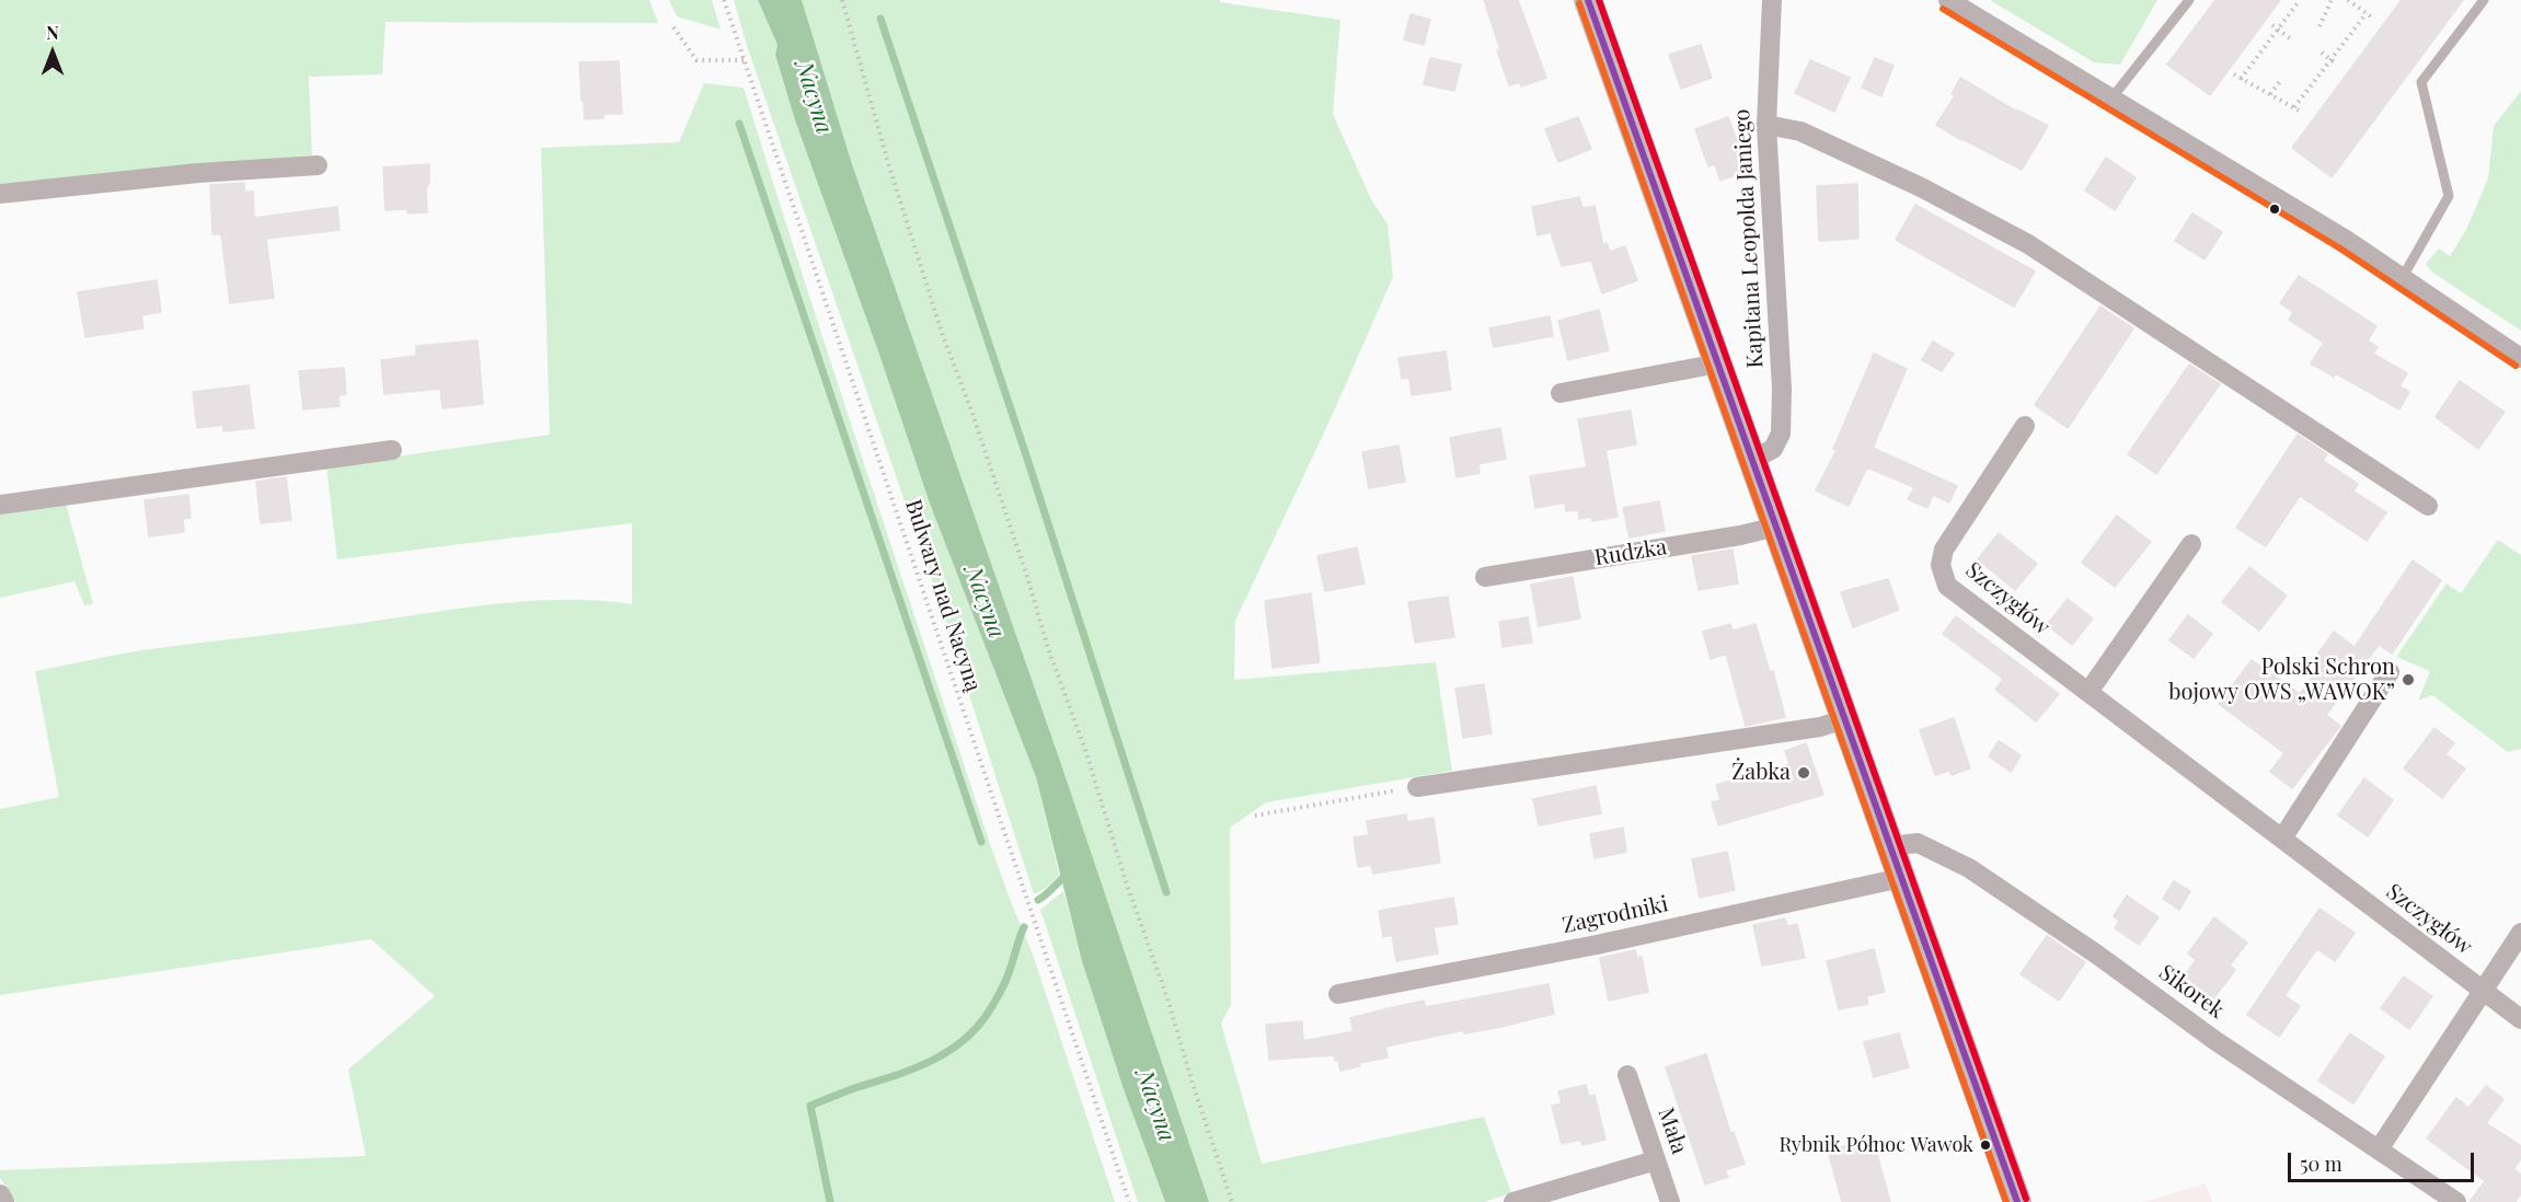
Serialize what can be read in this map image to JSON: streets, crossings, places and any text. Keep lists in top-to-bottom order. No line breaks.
{"streets":{"street":["Kapitana Leopolda Janiego","Rudzka","Szczygłów","Zagrodniki","Sikorek","Mała"],"path":["Bulwary nad Nacyną"]},"water":["Nacyna"],"places":["Polski Schron bojowy OWS „WAWOK”","Żabka","Rybnik Północ Wawok"],"scale_bar":"50 m","north":"top"}
